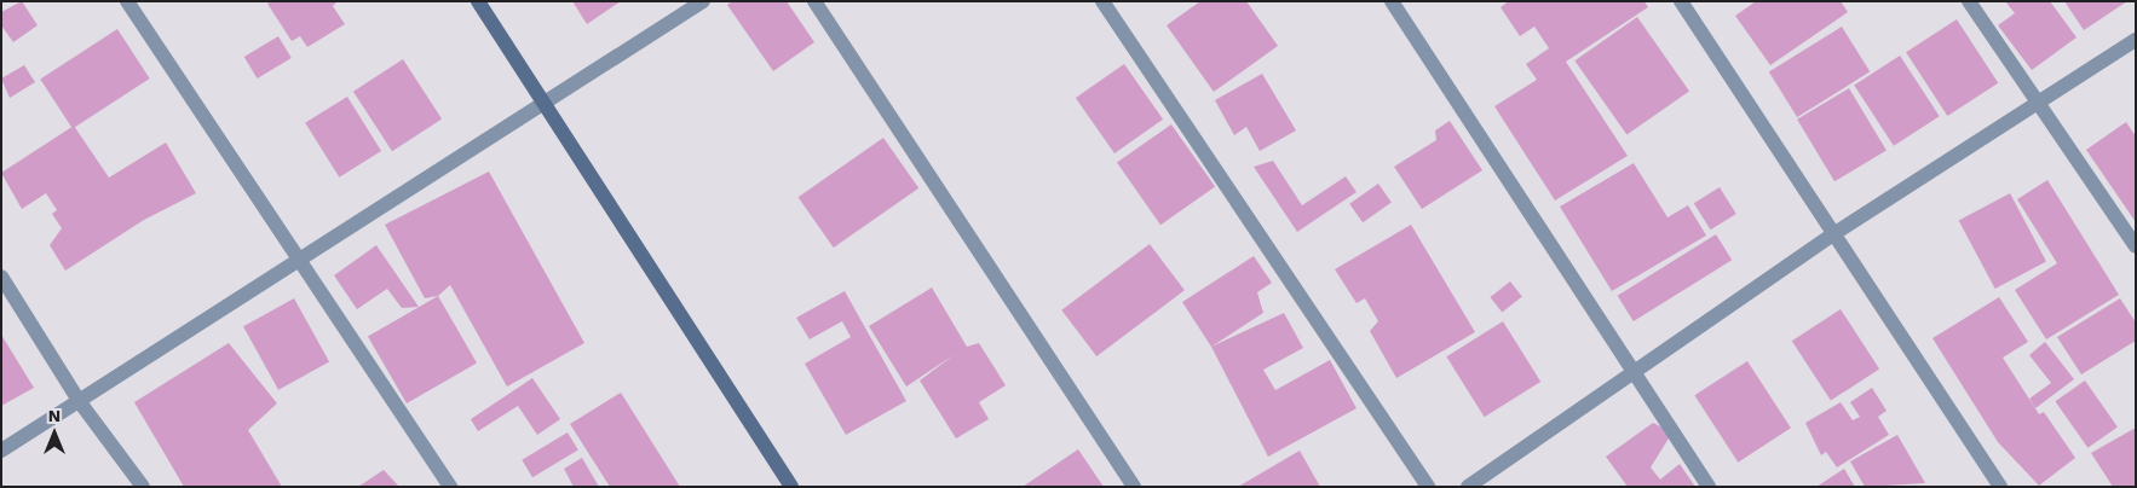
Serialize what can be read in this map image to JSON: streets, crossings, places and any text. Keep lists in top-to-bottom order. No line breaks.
{"north":"top"}
